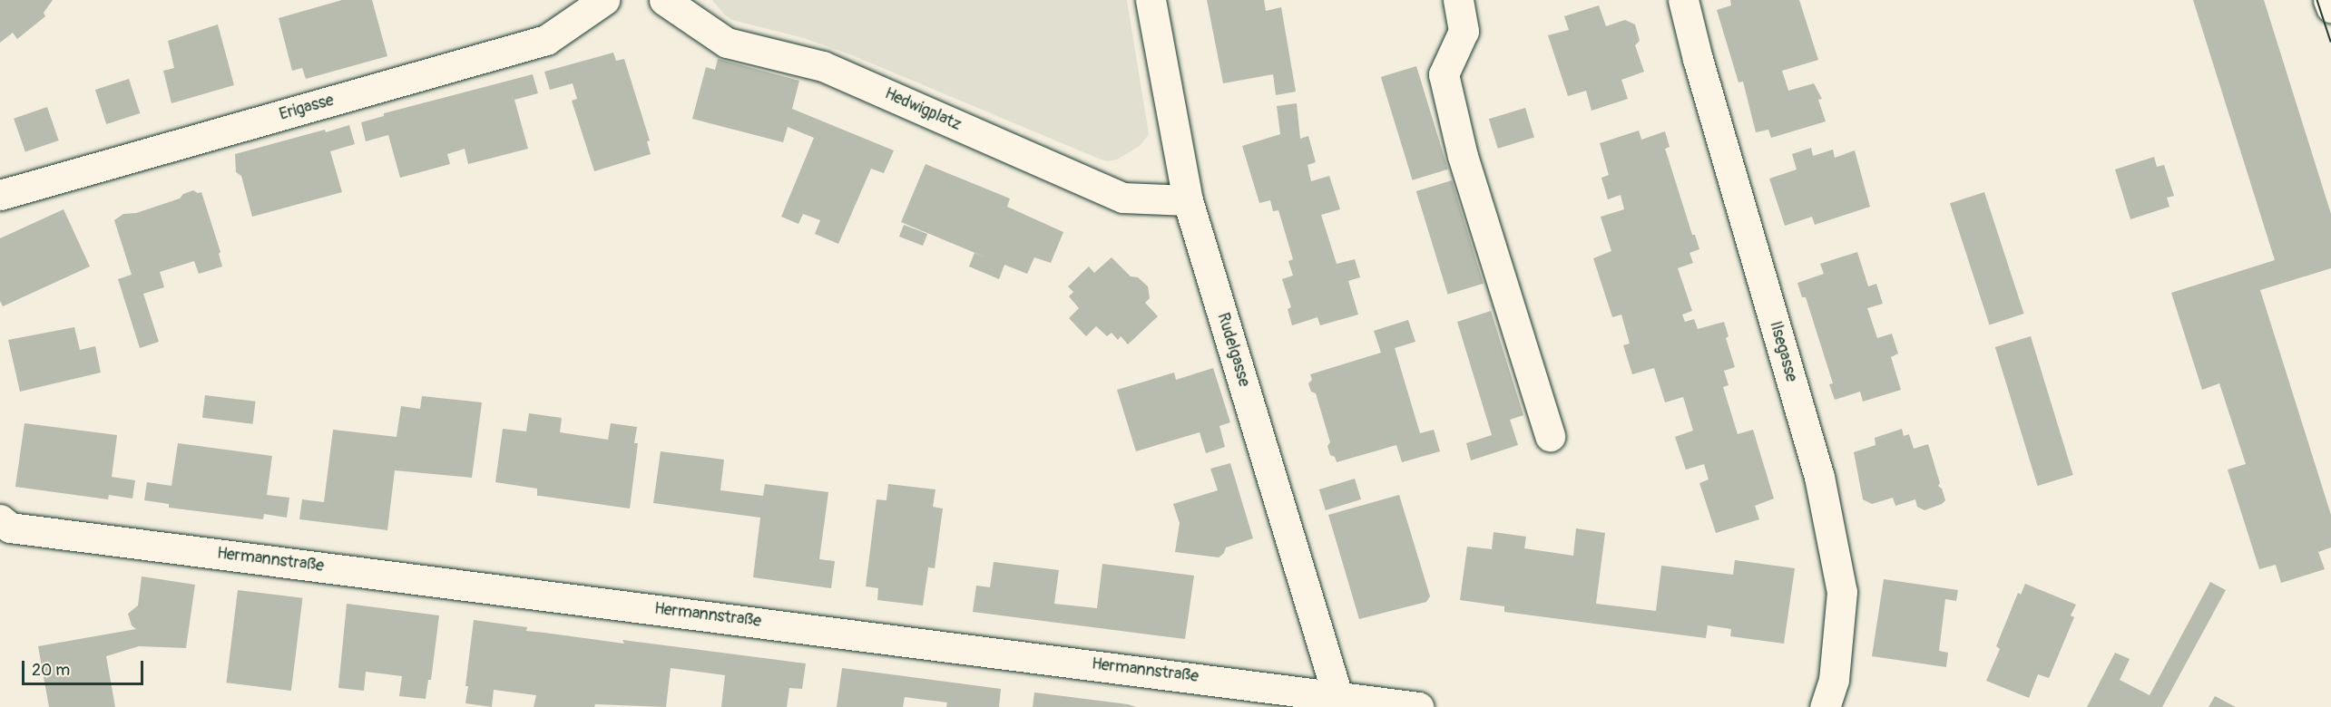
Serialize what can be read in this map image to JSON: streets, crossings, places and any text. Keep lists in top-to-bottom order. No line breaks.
{"streets":{"street":["Erigasse","Hedwigplatz","Rudelgasse","Ilsegasse","Hermannstraße"]},"crossings":[["Hedwigplatz","Rudelgasse"],["Rudelgasse","Hermannstraße"]],"scale_bar":"20 m"}
